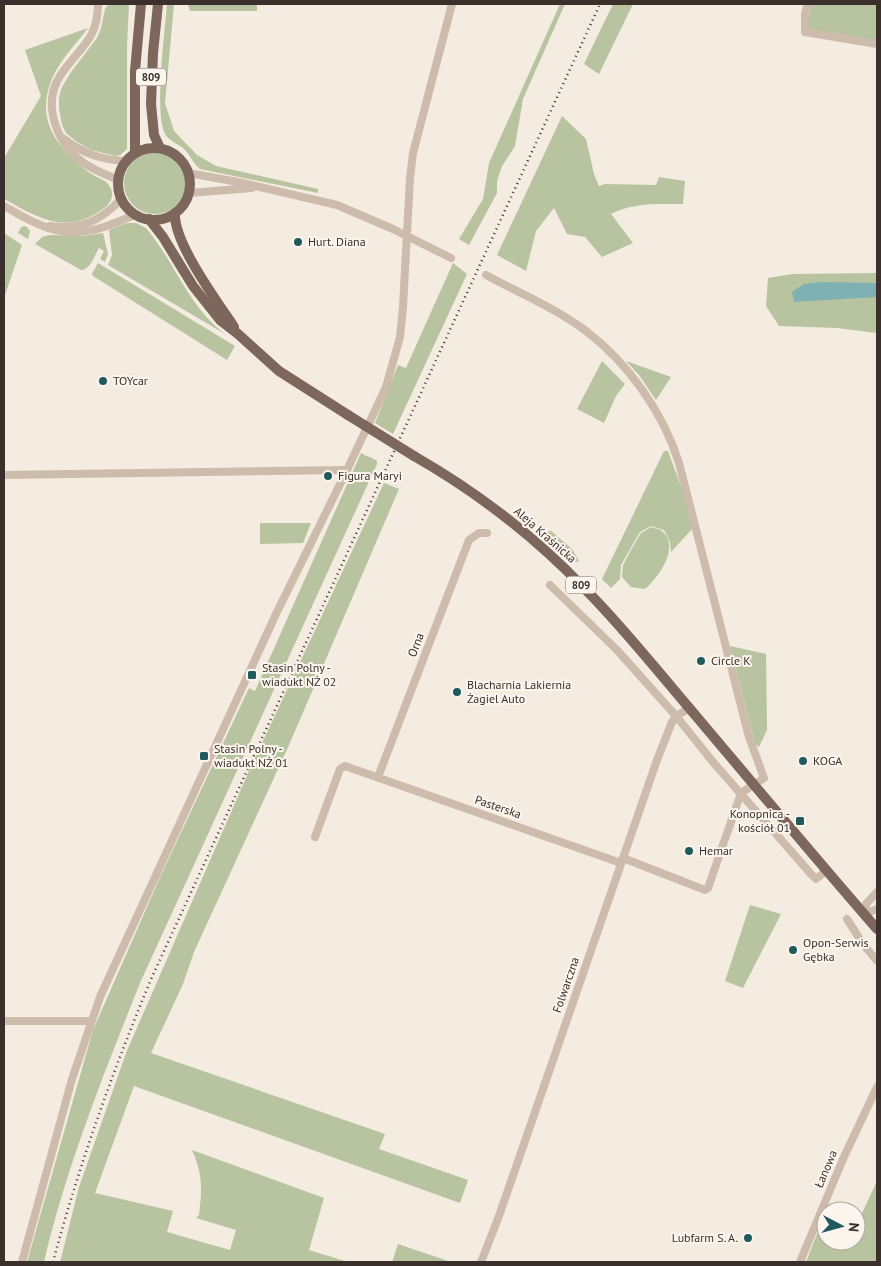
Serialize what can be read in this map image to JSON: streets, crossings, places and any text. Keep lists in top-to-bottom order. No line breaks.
{"streets":{"main road":["809","Aleja Kraśnicka"],"street":["Orna","Pasterska","Folwarczna","Łanowa"]},"crossings":[["809","Aleja Kraśnicka"],["Orna","Pasterska"],["Pasterska","Folwarczna"]],"places":{"other":["Hurt. Diana","TOYcar","Figura Maryi","Circle K","Blacharnia Lakiernia Żagiel Auto","KOGA","Hemar","Opon-Serwis Gębka","Lubfarm S. A."],"transit":["Stasin Polny - wiadukt NŻ 02","Stasin Polny - wiadukt NŻ 01","Konopnica - kościół 01"]},"north":"right"}
